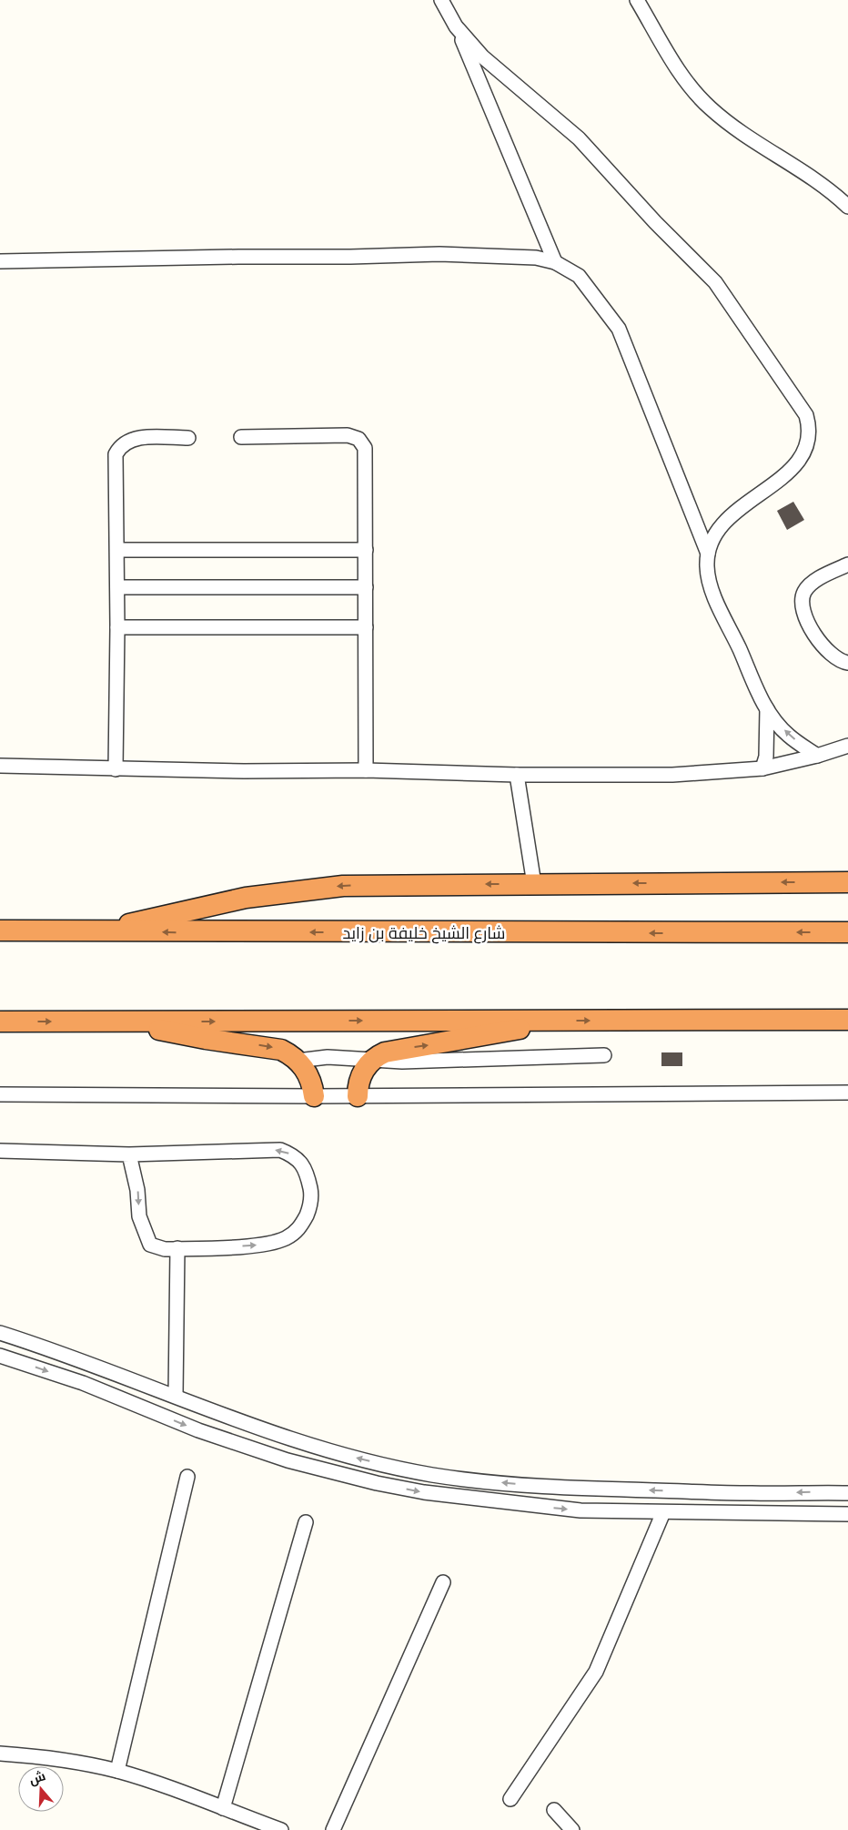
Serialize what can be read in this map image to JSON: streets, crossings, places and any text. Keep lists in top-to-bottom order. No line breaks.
{"streets":{"highway":["شارع الشيخ خليفة بن زايد"]},"north":"top"}
